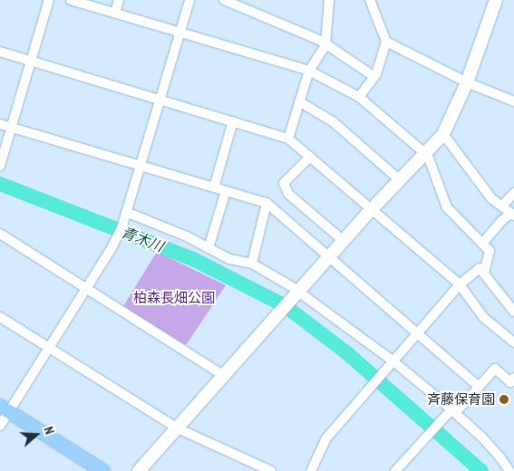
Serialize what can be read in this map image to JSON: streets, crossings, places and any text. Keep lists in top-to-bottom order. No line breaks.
{"water":["青木川"],"parks":["柏森長畑公園"],"places":["斉藤保育園"],"north":"right"}
